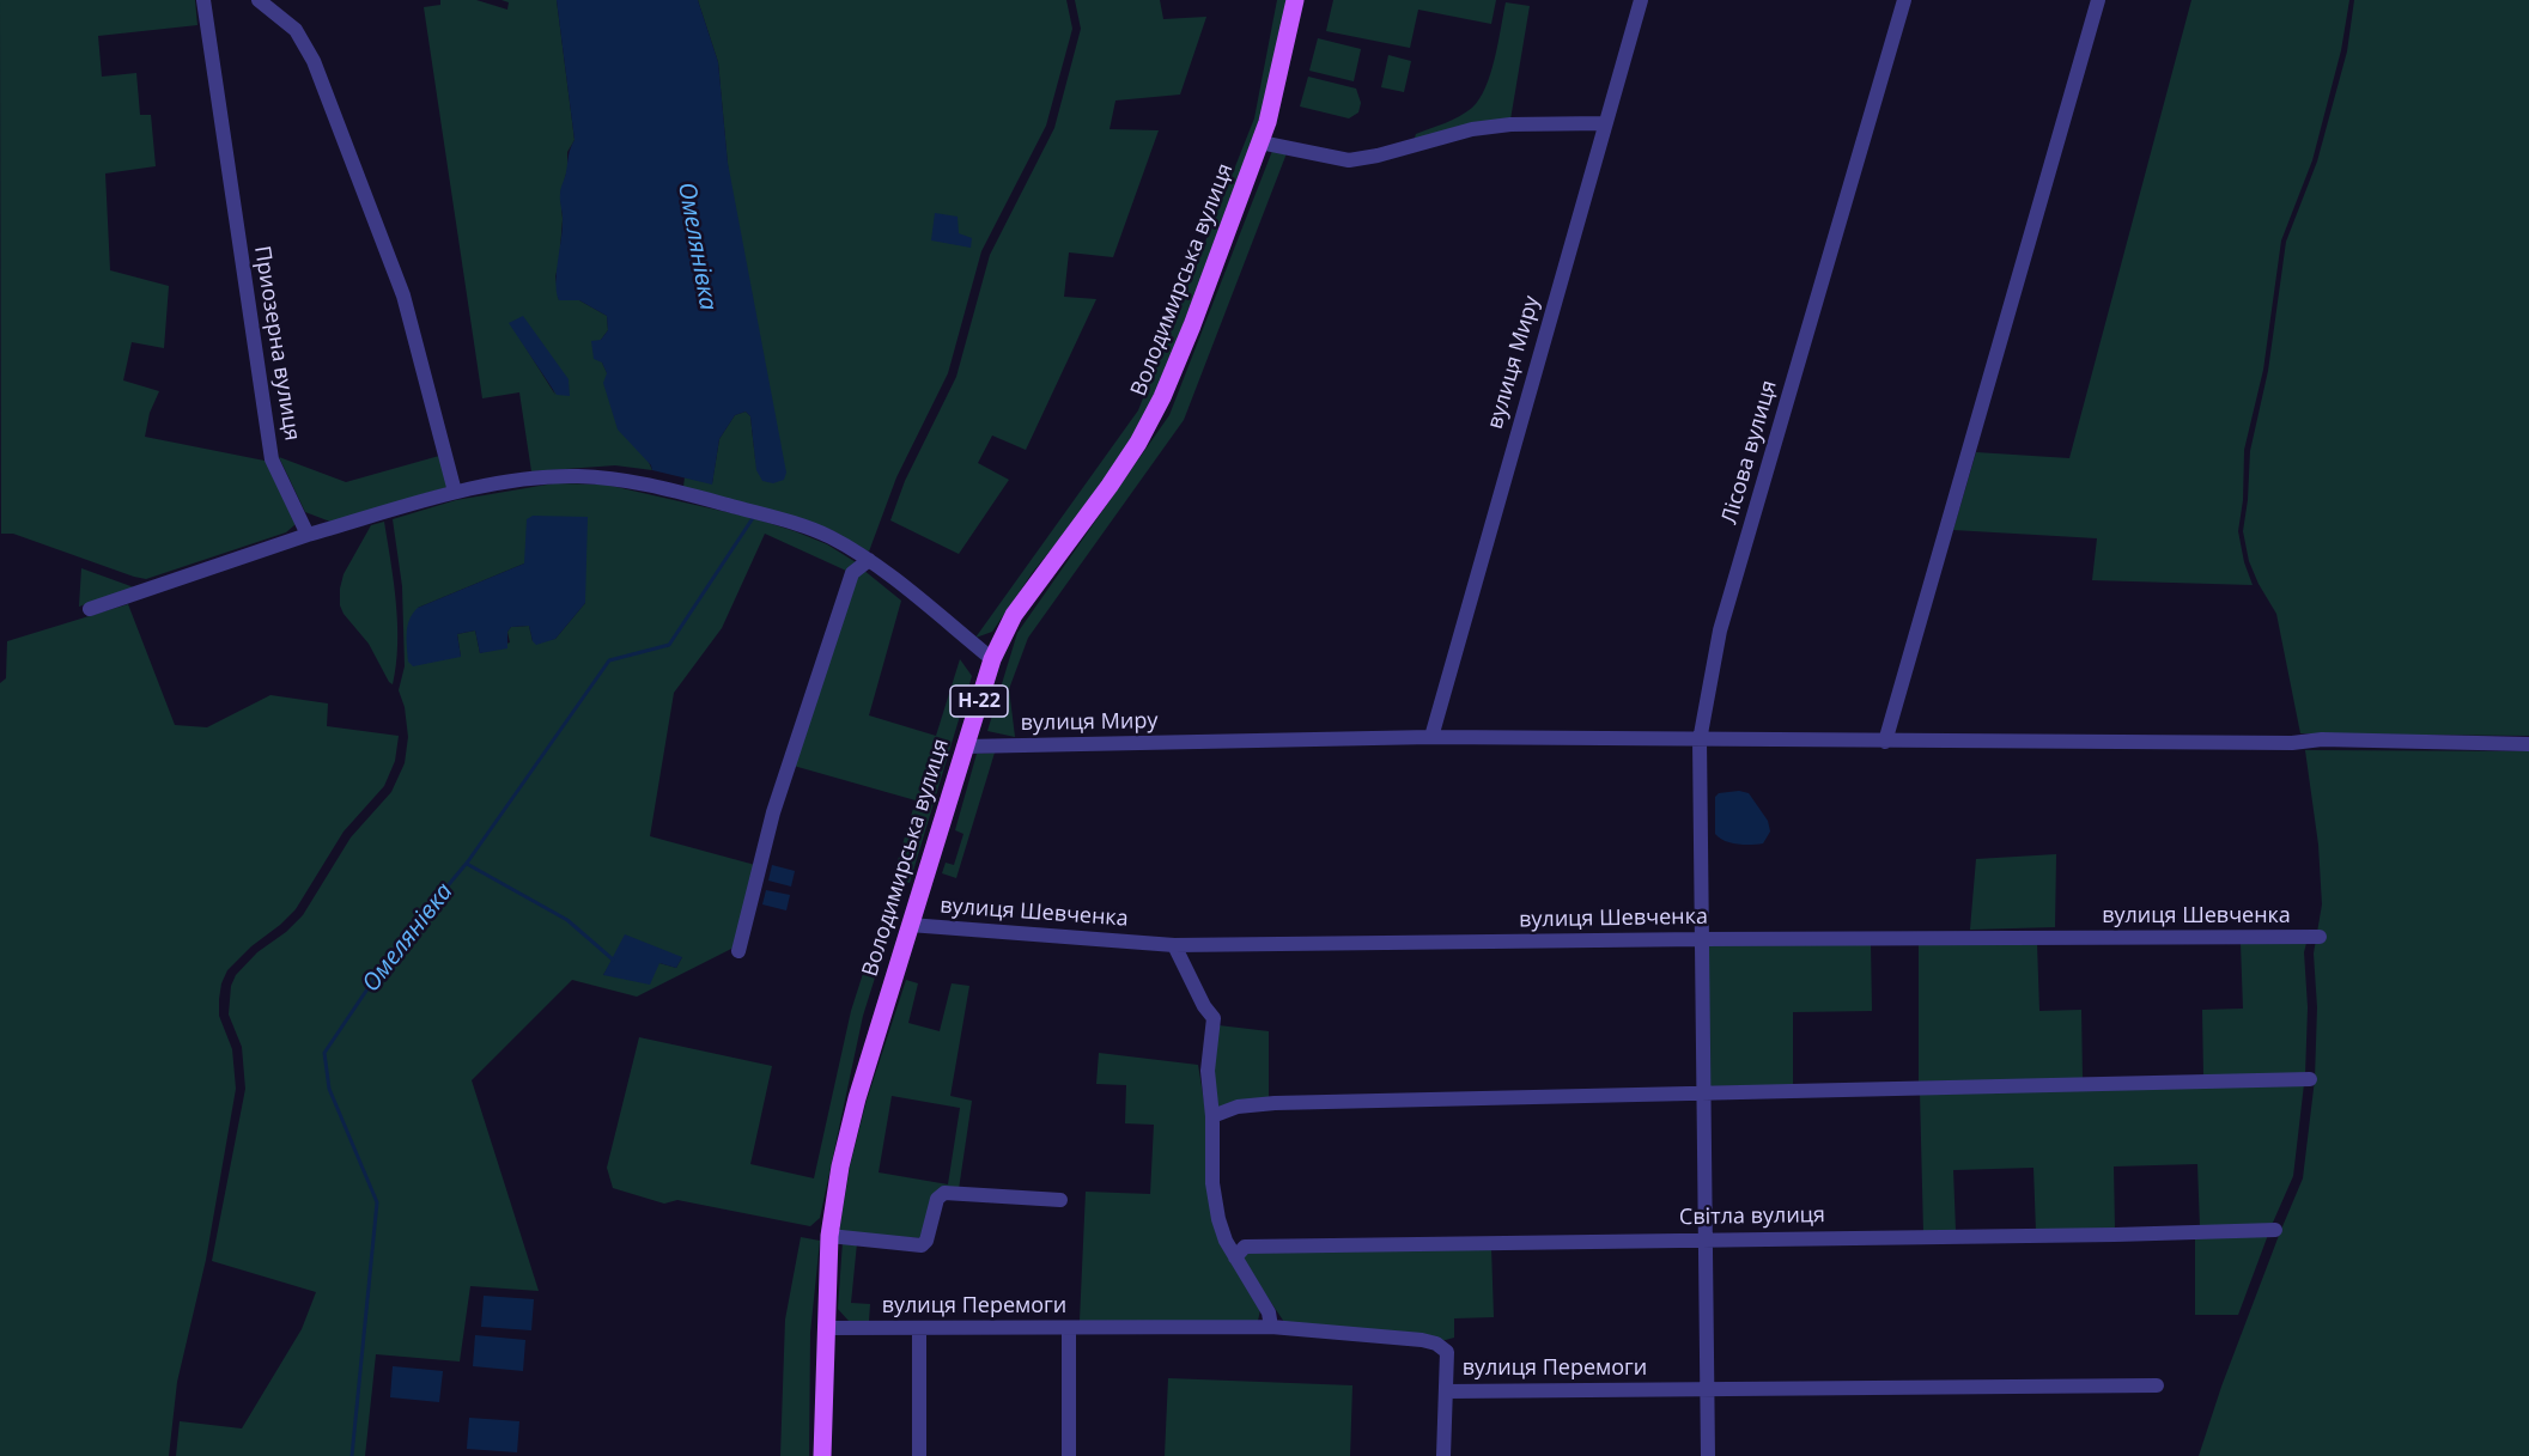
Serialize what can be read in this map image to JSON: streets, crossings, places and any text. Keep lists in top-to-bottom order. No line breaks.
{"streets":{"main road":["Володимирська вулиця","Н-22"],"street":["Приозерна вулиця","вулиця Миру","Лісова вулиця","вулиця Шевченка","Світла вулиця","вулиця Перемоги"]},"crossings":[["Володимирська вулиця","вулиця Миру"],["Володимирська вулиця","вулиця Шевченка"],["Володимирська вулиця","вулиця Перемоги"],["вулиця Миру","Лісова вулиця"],["Лісова вулиця","вулиця Шевченка"],["Лісова вулиця","Світла вулиця"],["Лісова вулиця","вулиця Перемоги"]],"water":["Омелянівка"]}
